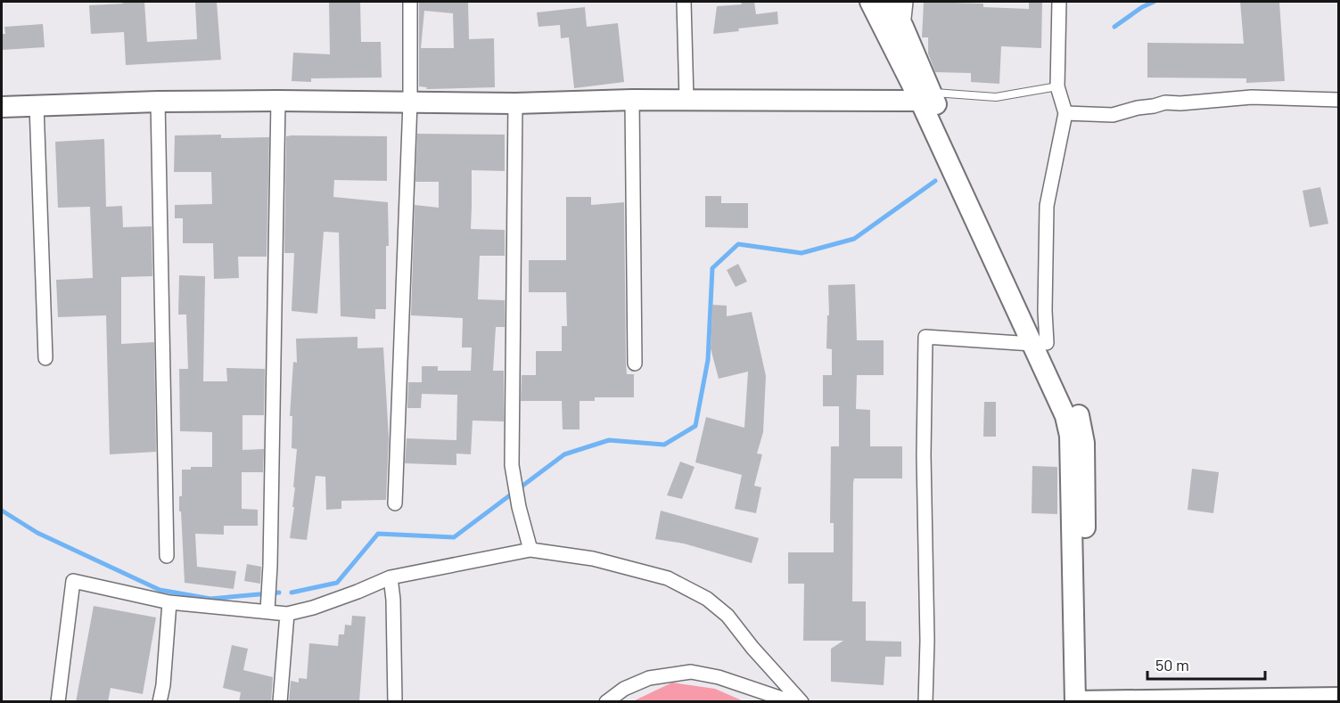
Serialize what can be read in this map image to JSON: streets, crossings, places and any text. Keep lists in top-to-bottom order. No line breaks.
{"scale_bar":"50 m"}
